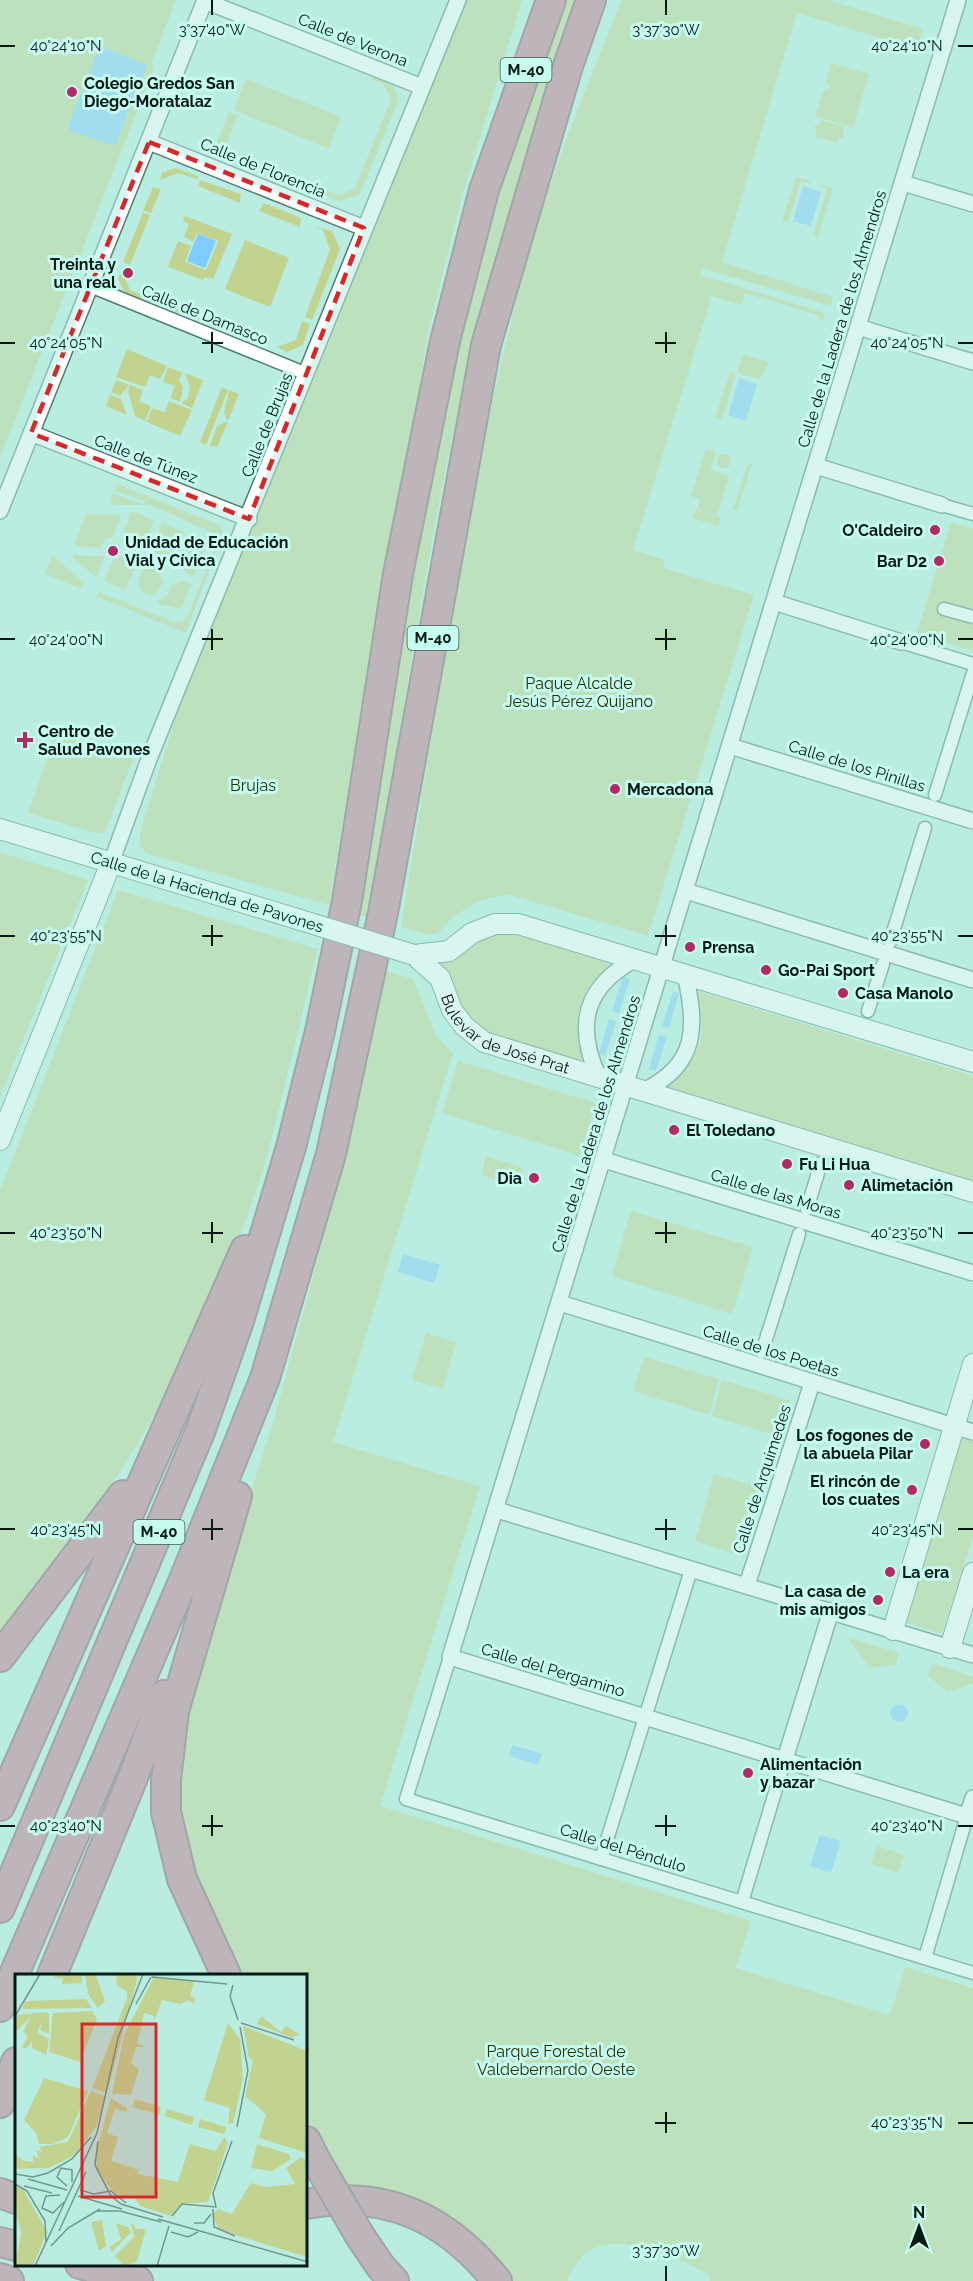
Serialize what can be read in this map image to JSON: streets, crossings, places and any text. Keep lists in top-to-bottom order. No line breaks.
{"streets":{"highway":["M-40"],"street":["Calle de Verona","Calle de Florencia","Calle de Damasco","Calle de la Ladera de los Almendros","Calle de Brujas","Calle de Túnez","Calle de los Pinillas","Calle de la Hacienda de Pavones","Bulevar de José Prat","Calle de las Moras","Calle de los Poetas","Calle de Arquímedes","Calle del Pergamino","Calle del Péndulo"]},"crossings":[["Calle de Verona","Calle de Brujas"],["Calle de Florencia","Calle de Brujas"],["Calle de Damasco","Calle de Brujas"],["Calle de la Ladera de los Almendros","Calle de los Pinillas"],["Calle de la Ladera de los Almendros","Bulevar de José Prat"],["Calle de la Ladera de los Almendros","Calle de las Moras"],["Calle de la Ladera de los Almendros","Calle de los Poetas"],["Calle de la Ladera de los Almendros","Calle del Pergamino"],["Calle de la Ladera de los Almendros","Calle del Péndulo"],["Calle de Brujas","Calle de Túnez"],["Calle de Brujas","Calle de la Hacienda de Pavones"],["Calle de la Hacienda de Pavones","Bulevar de José Prat"],["Calle de los Poetas","Calle de Arquímedes"],["Calle del Pergamino","Calle del Péndulo"]],"parks":["Paque Alcalde Jesús Pérez Quijano","Brujas","Parque Forestal de Valdebernardo Oeste"],"places":{"other":["Colegio Gredos San Diego-Moratalaz","Treinta y una real","O'Caldeiro","Unidad de Educación Vial y Cívica","Bar D2","Mercadona","Prensa","Go-Pai Sport","Casa Manolo","El Toledano","Fu Li Hua","Dia","Alimetación","Los fogones de la abuela Pilar","El rincón de los cuates","La era","La casa de mis amigos","Alimentación y bazar"],"health":["Centro de Salud Pavones"]},"north":"top","coordinates":["3°37'40\"W","3°37'30\"W","40°24'10\"N","40°24'05\"N","40°24'00\"N","40°23'55\"N","40°23'50\"N","40°23'45\"N","40°23'40\"N","40°23'35\"N"]}
